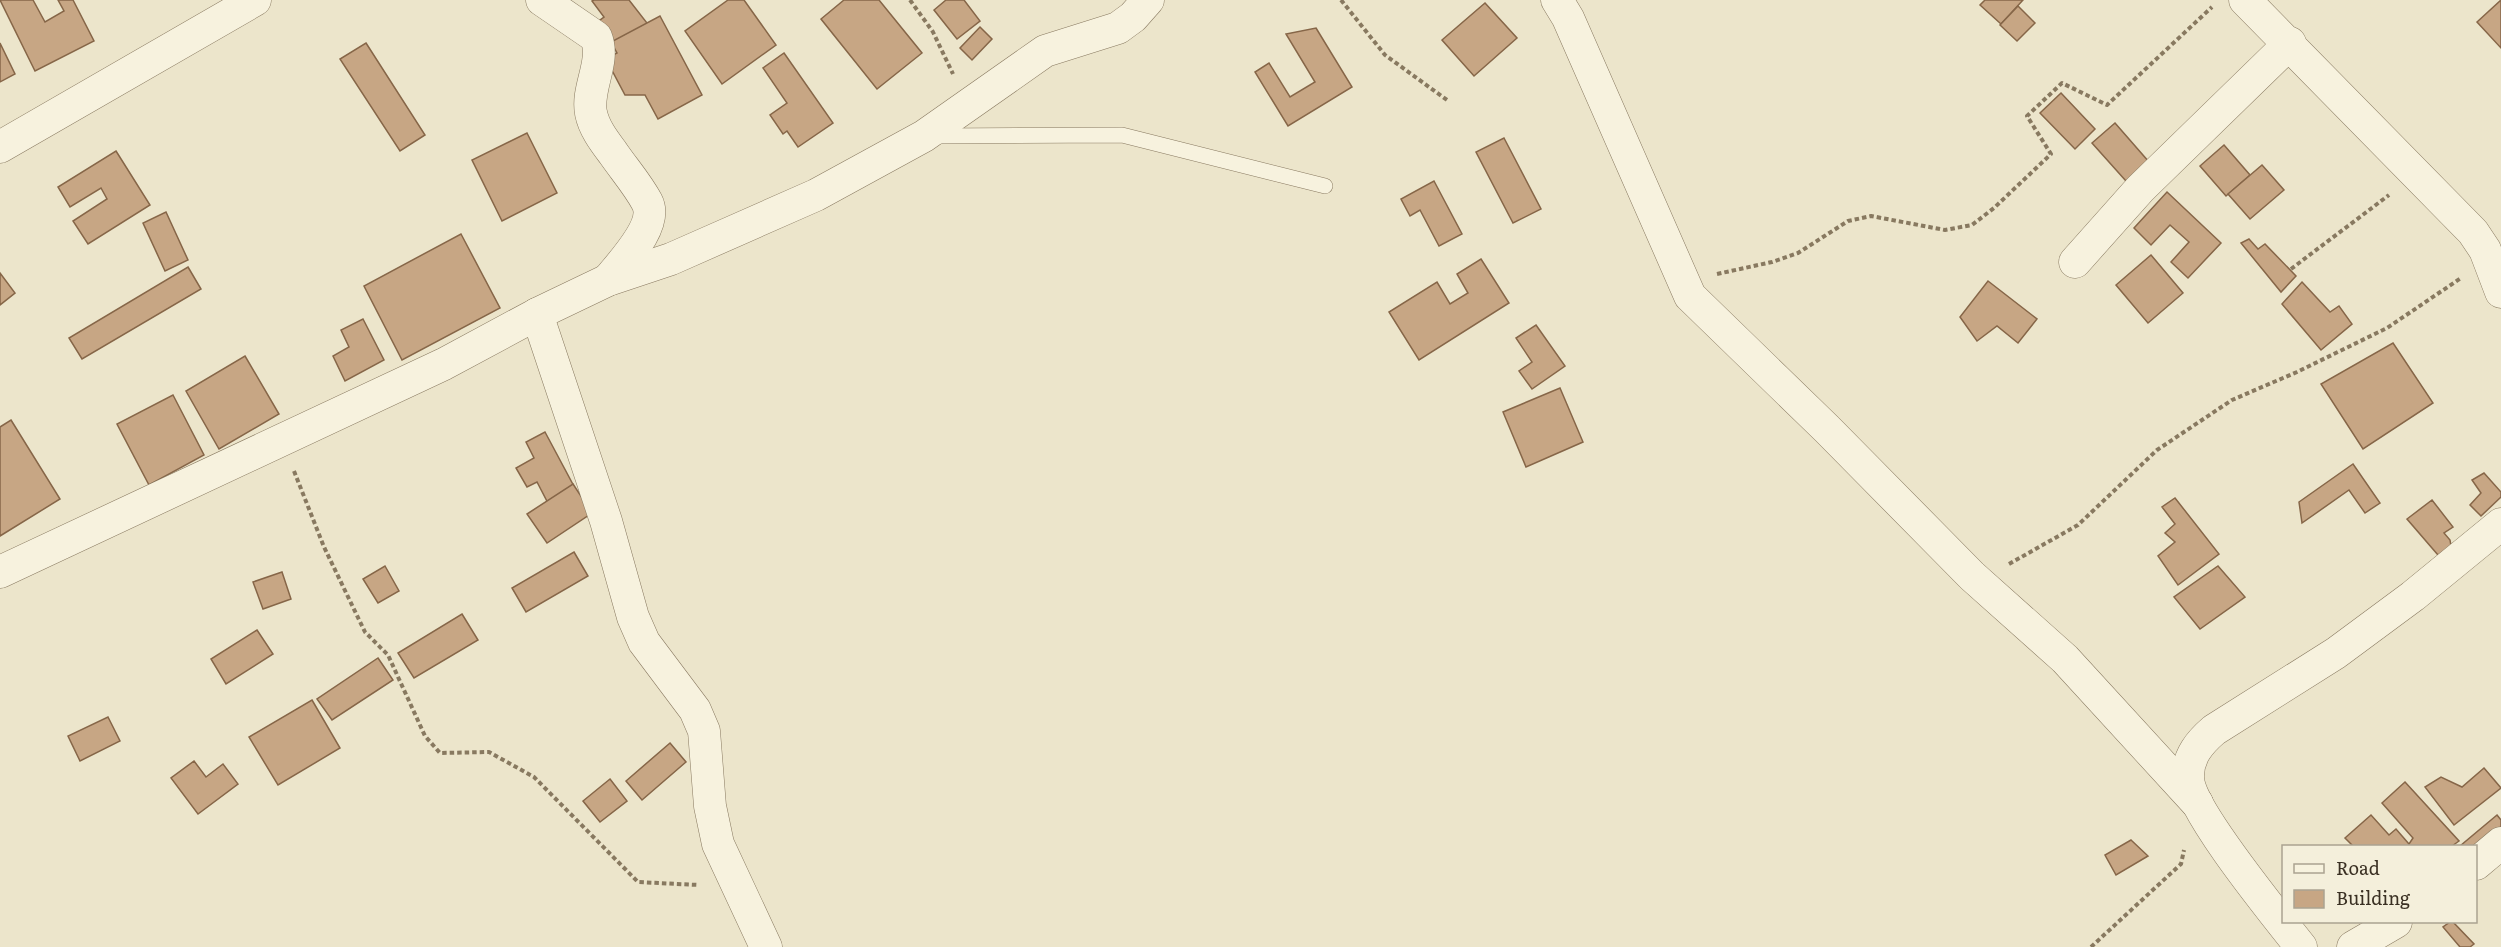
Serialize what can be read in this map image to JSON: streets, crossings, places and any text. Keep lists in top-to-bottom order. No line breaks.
{"legend":["Road","Building"]}
